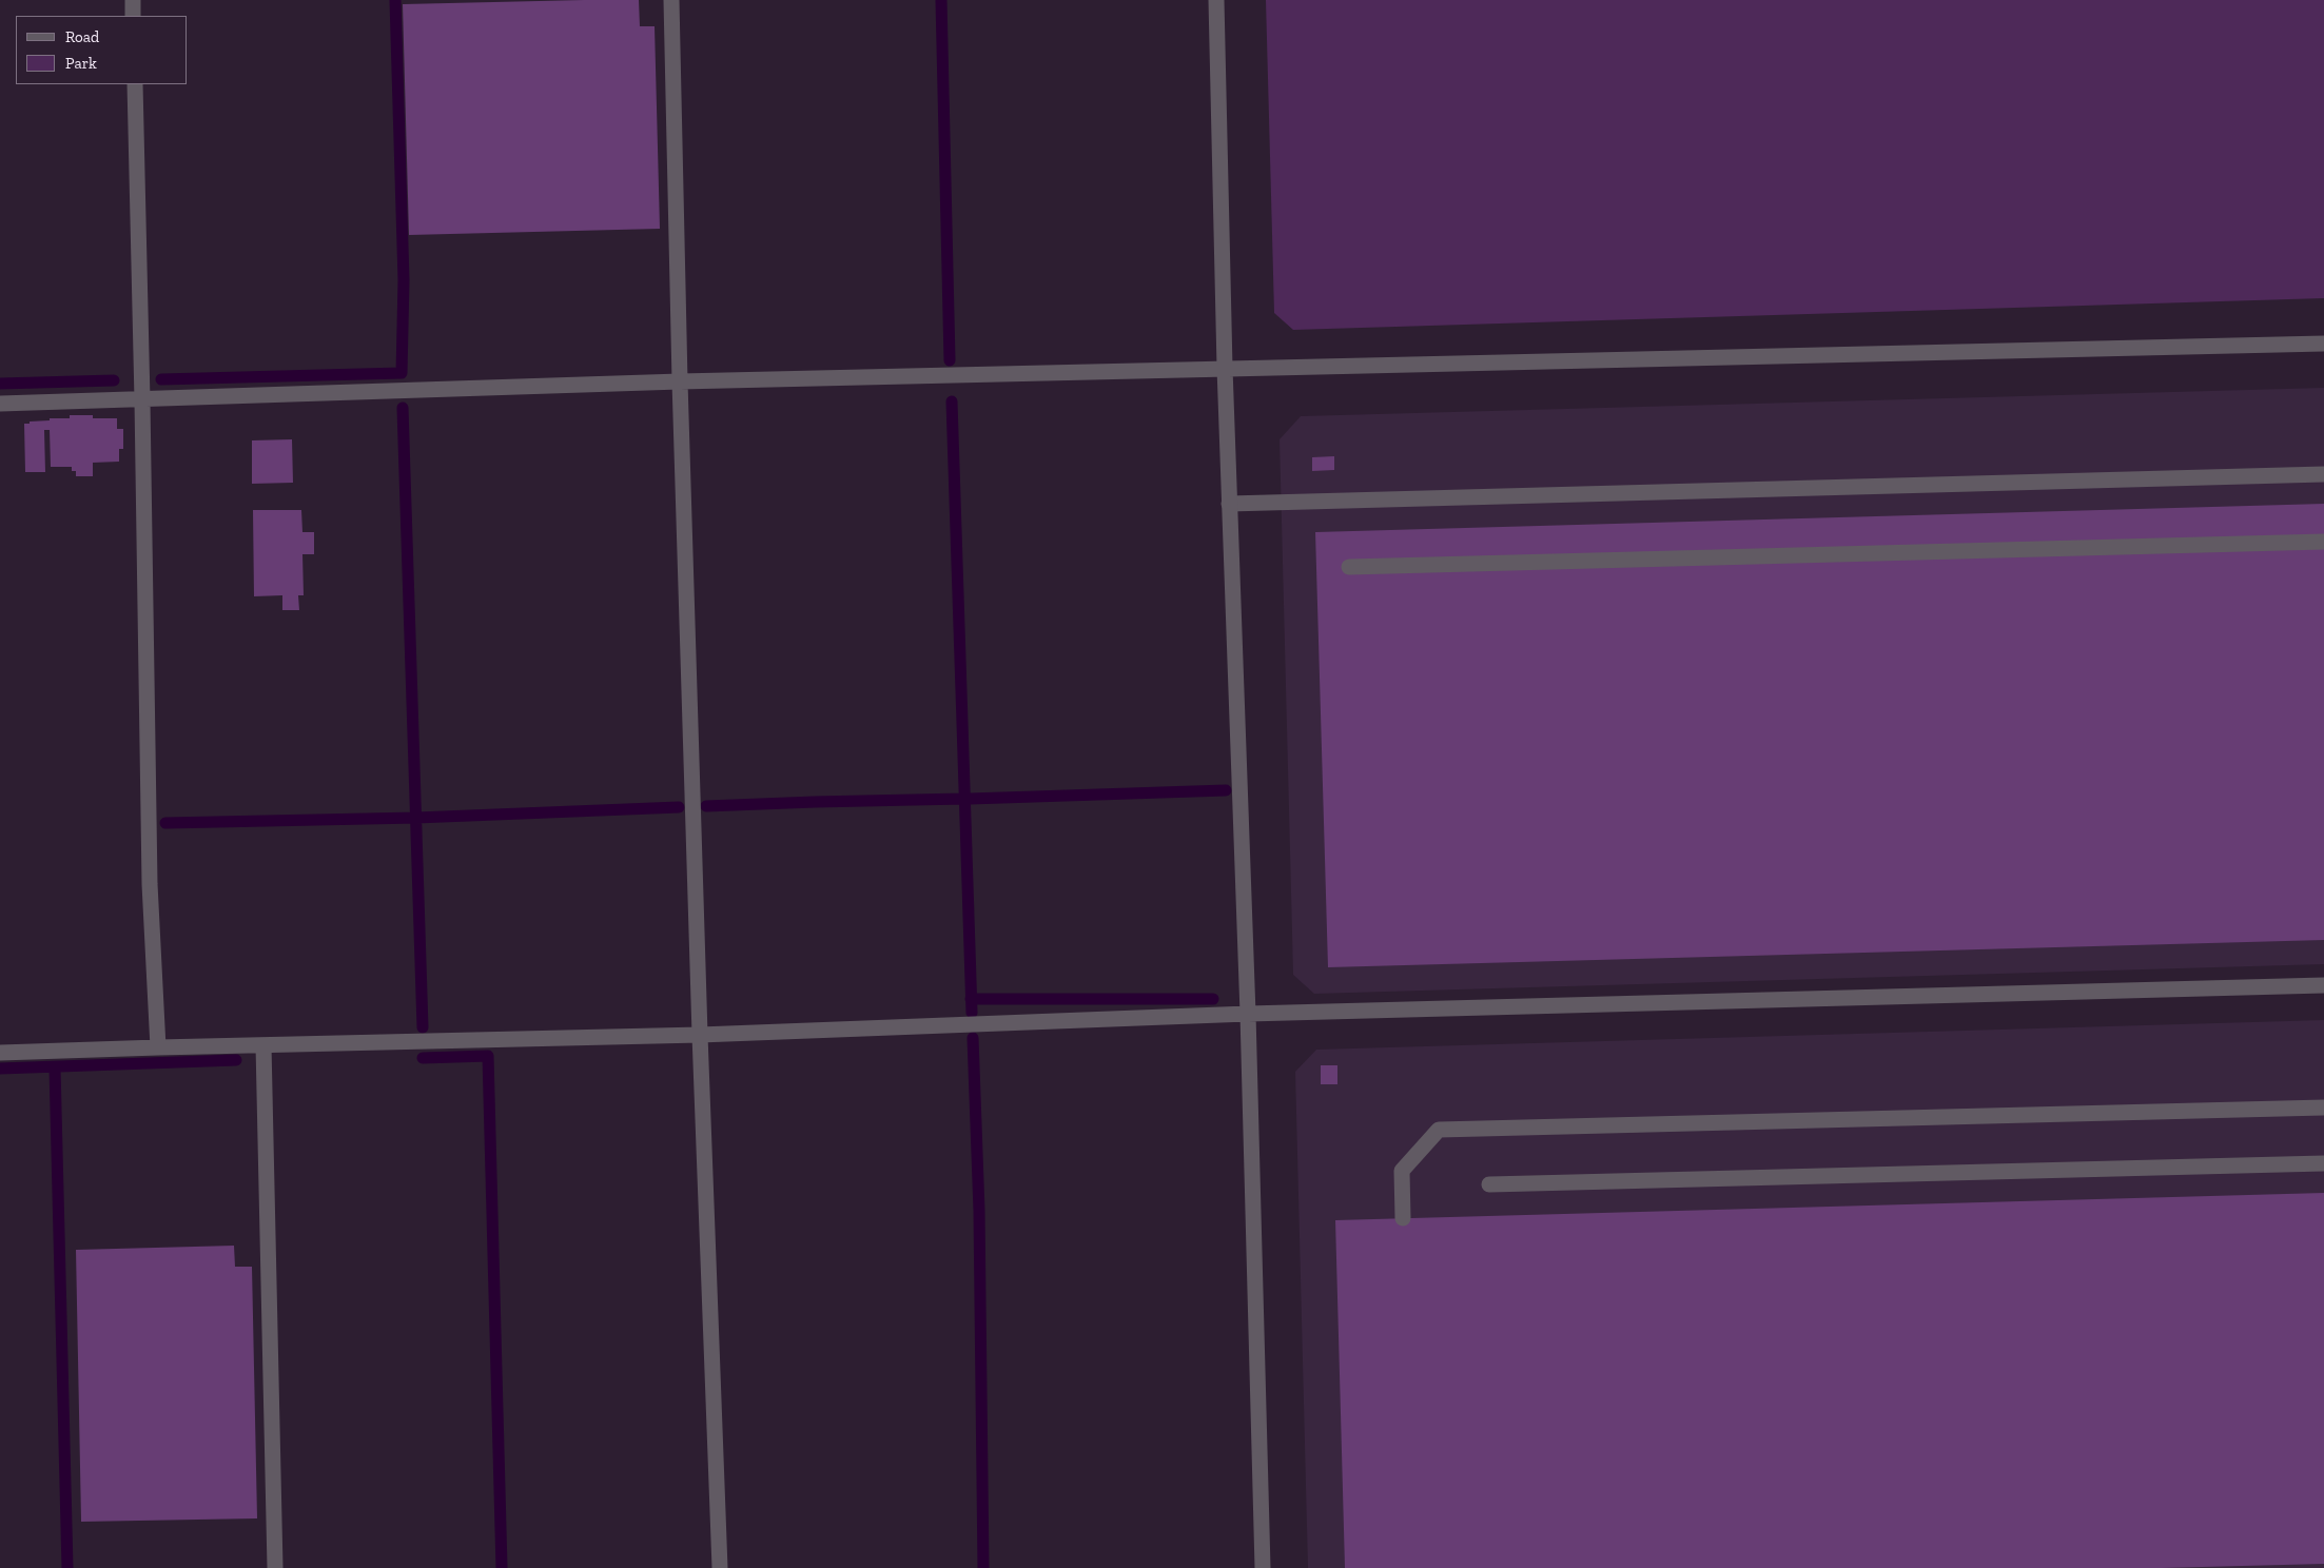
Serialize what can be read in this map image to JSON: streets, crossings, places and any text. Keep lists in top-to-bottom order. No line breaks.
{"legend":["Road","Park"]}
